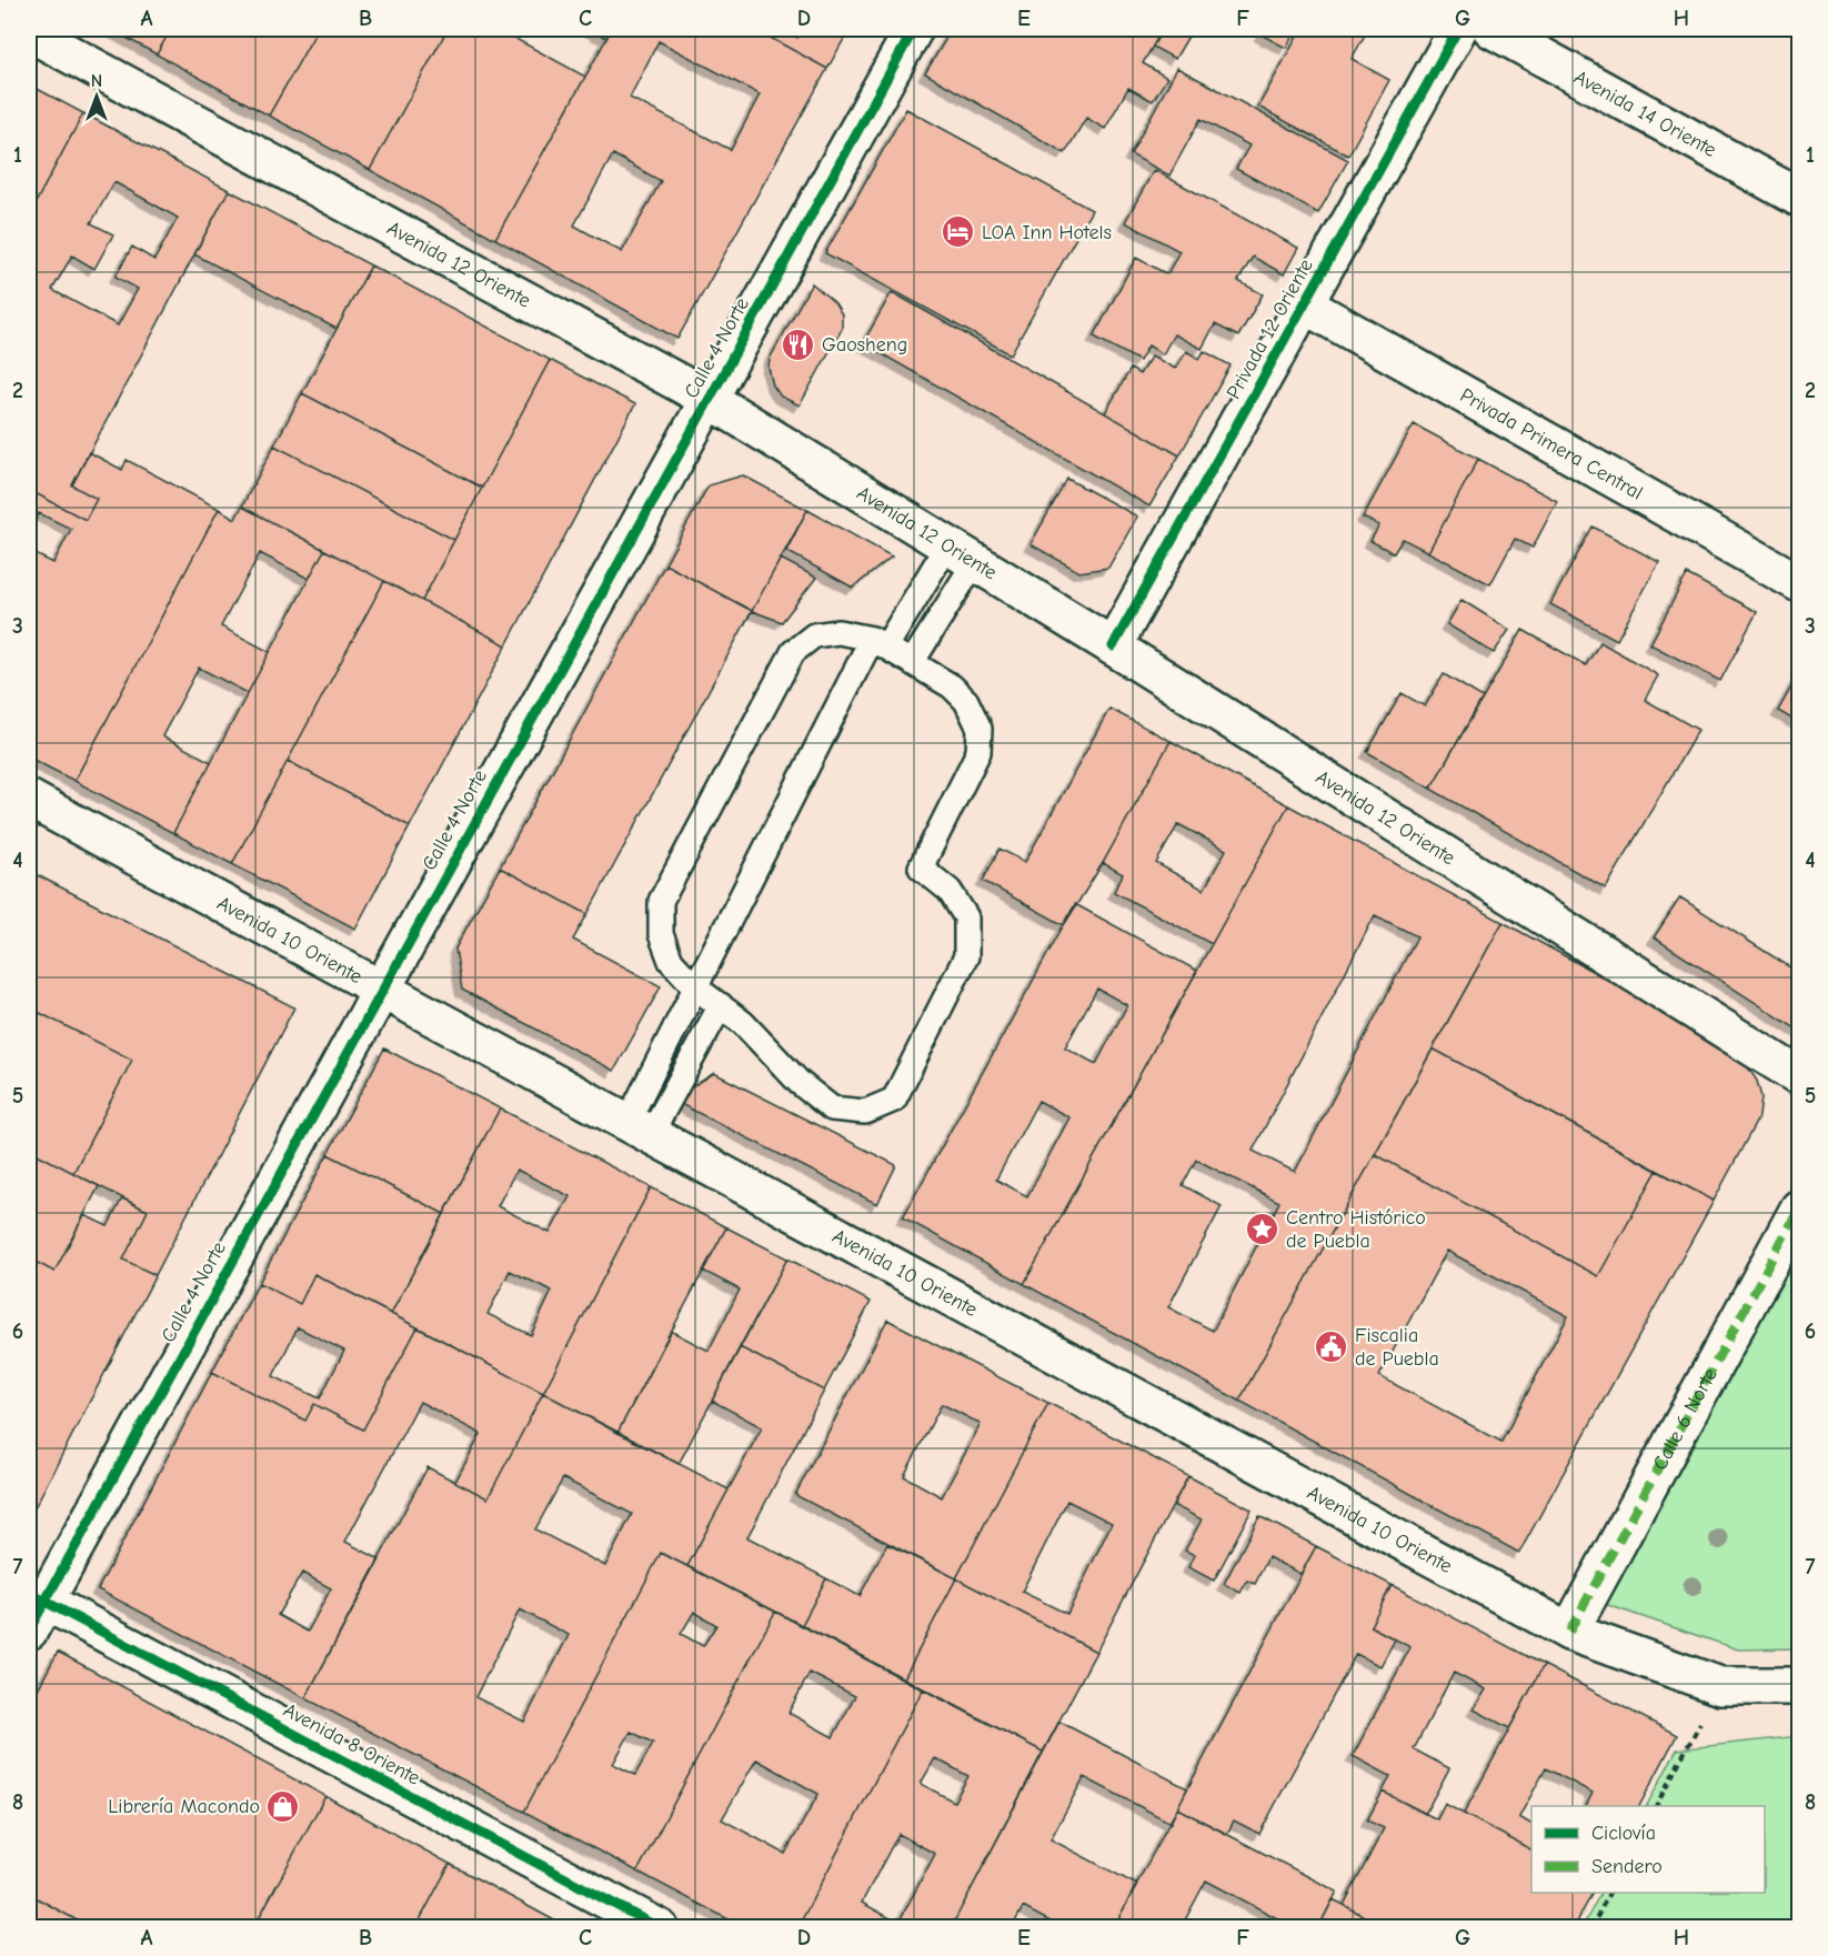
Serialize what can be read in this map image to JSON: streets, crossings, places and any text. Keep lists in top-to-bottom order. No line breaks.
{"streets":{"street":["Avenida 14 Oriente","Avenida 12 Oriente","Privada 12 Oriente","Calle 4 Norte","Privada Primera Central","Avenida 10 Oriente","Calle 6 Norte","Avenida 8 Oriente"]},"crossings":[["Avenida 12 Oriente","Privada 12 Oriente"],["Avenida 12 Oriente","Calle 4 Norte"],["Privada 12 Oriente","Privada Primera Central"],["Calle 4 Norte","Avenida 10 Oriente"],["Calle 4 Norte","Avenida 8 Oriente"],["Avenida 10 Oriente","Calle 6 Norte"]],"places":{"hotel":["LOA Inn Hotels"],"restaurant":["Gaosheng"],"place":["Centro Histórico de Puebla"],"public building":["Fiscalia de Puebla"],"shop":["Librería Macondo"]},"legend":["Ciclovía","Sendero"],"north":"top","grid":{"columns":["A","B","C","D","E","F","G","H"],"rows":["1","2","3","4","5","6","7","8"]}}
